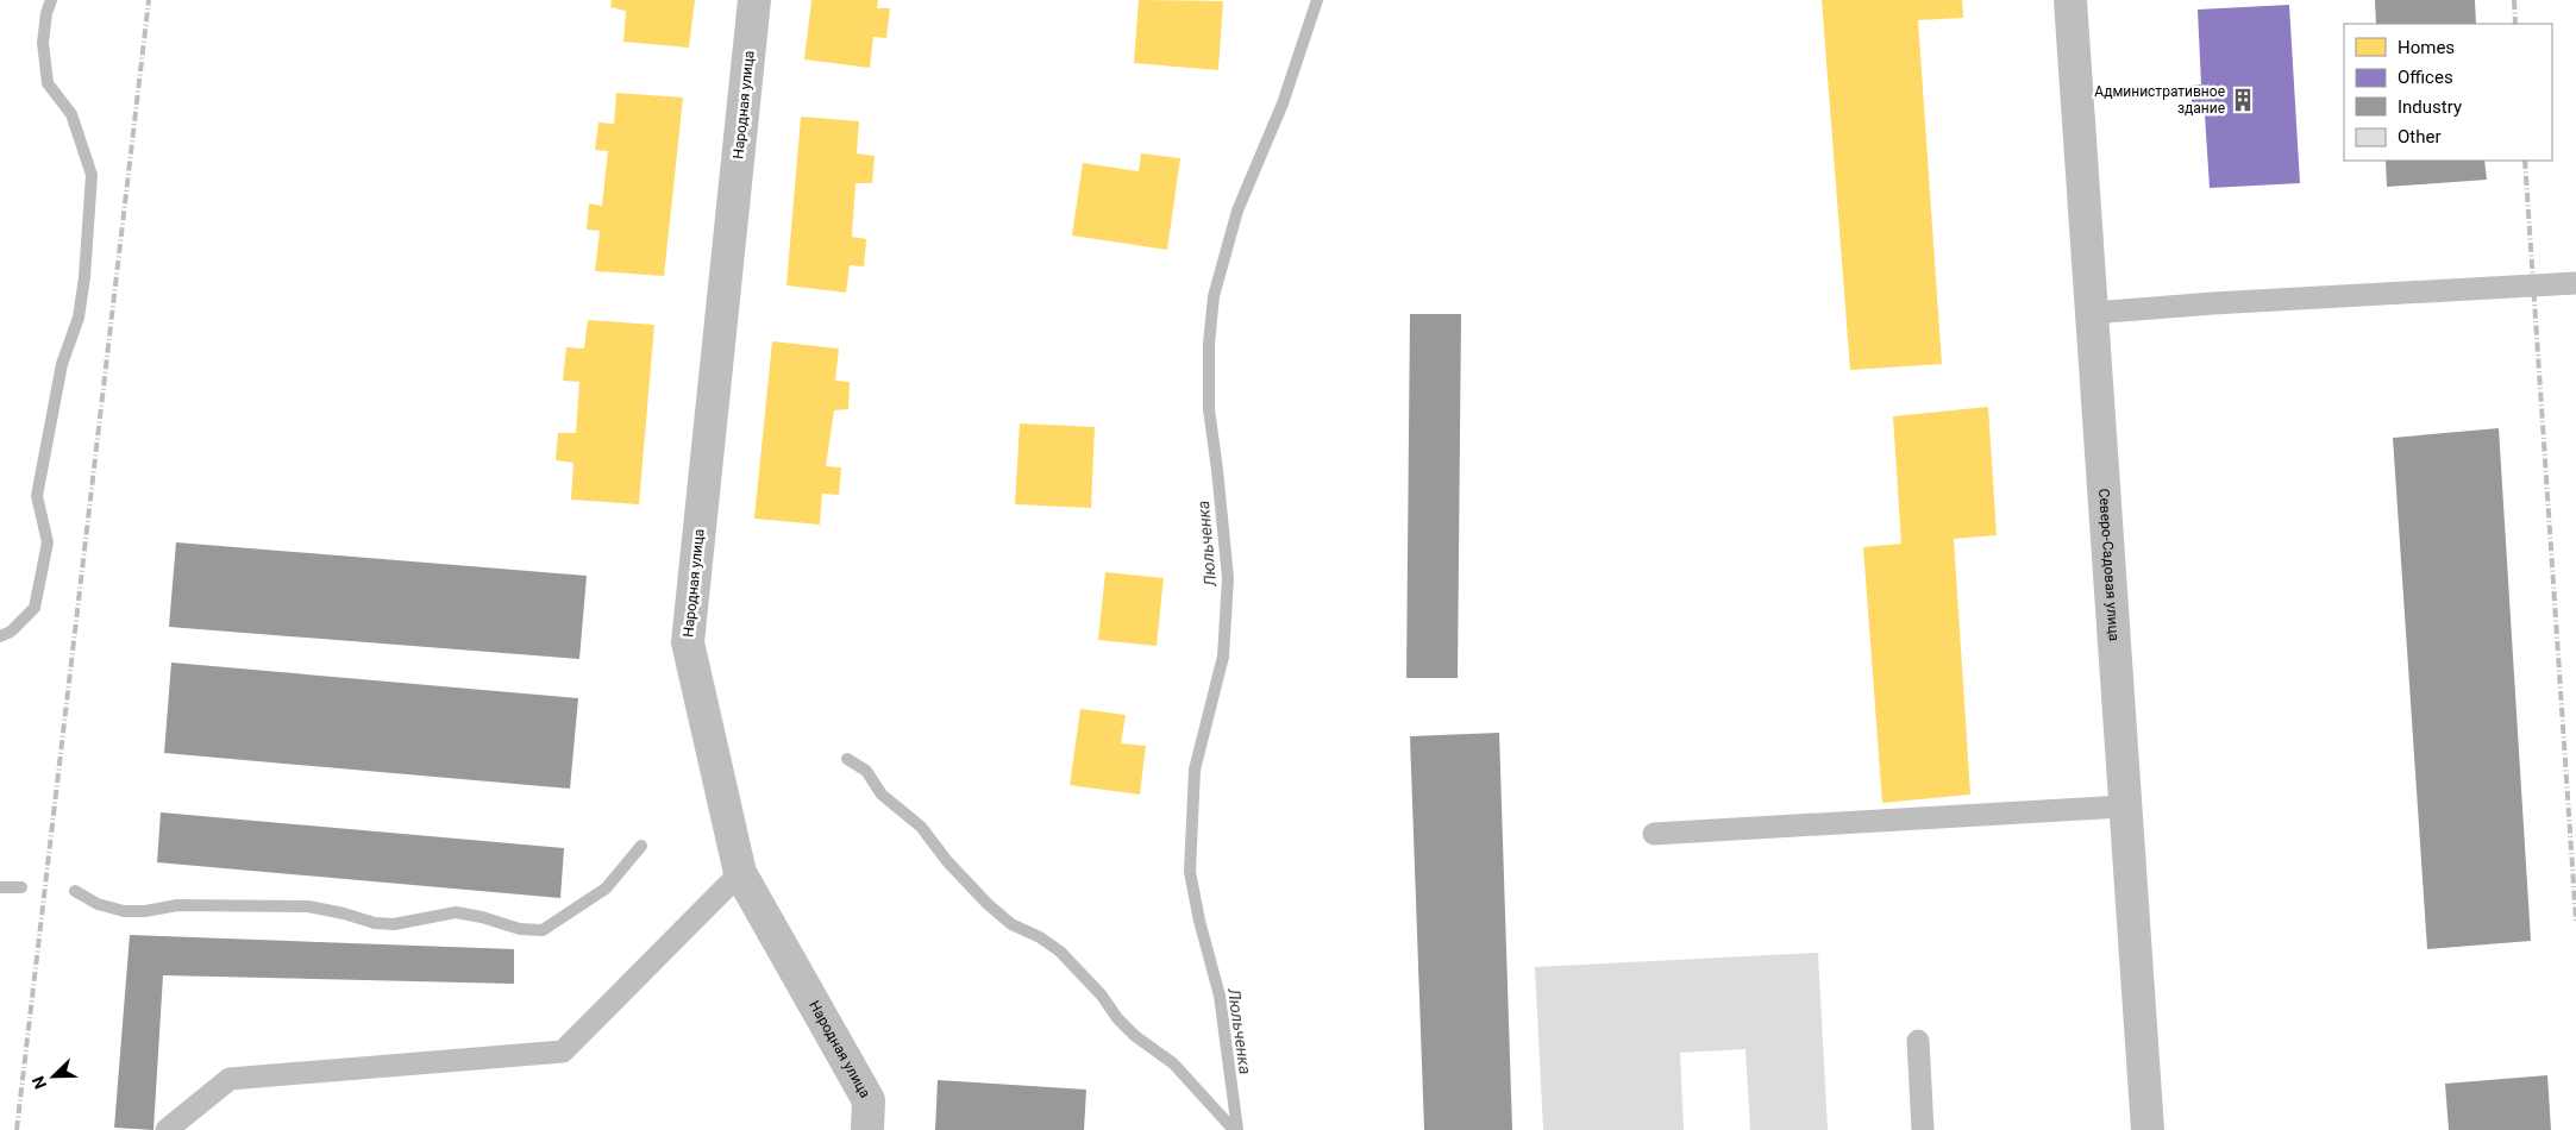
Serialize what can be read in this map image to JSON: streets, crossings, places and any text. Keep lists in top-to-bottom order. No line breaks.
{"streets":{"street":["Народная улица","Северо-Садовая улица"]},"water":["Люльченка"],"places":{"building":["Административное здание"]},"legend":["Homes","Offices","Industry","Other"],"north":"bottom left"}
